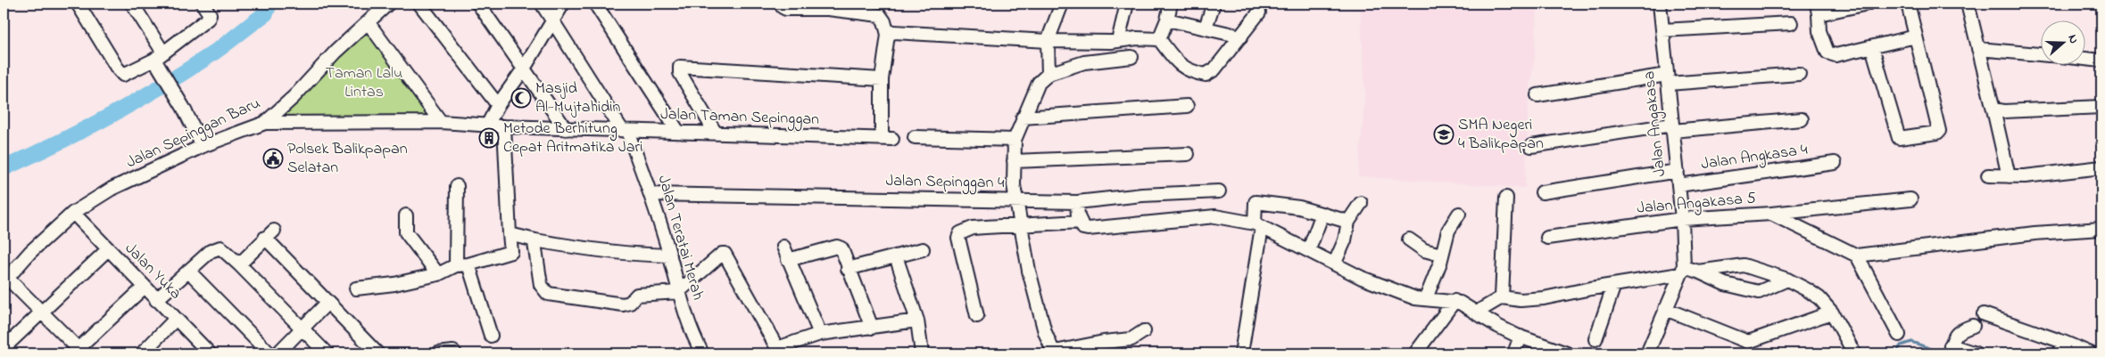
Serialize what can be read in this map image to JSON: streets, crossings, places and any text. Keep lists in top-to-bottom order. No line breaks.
{"streets":{"street":["Jalan Taman Sepinggan","Jalan Angakasa","Jalan Sepinggan Baru","Jalan Angkasa 4","Jalan Sepinggan 4","Jalan Angakasa 5","Jalan Teratai Merah","Jalan Yuka"]},"crossings":[["Jalan Taman Sepinggan","Jalan Sepinggan Baru"],["Jalan Taman Sepinggan","Jalan Teratai Merah"],["Jalan Angakasa","Jalan Angkasa 4"],["Jalan Angakasa","Jalan Angakasa 5"],["Jalan Sepinggan Baru","Jalan Yuka"],["Jalan Sepinggan 4","Jalan Teratai Merah"]],"parks":["Taman Lalu Lintas"],"places":{"mosque":["Masjid Al-Mujtahidin"],"school or university":["SMA Negeri 4 Balikpapan"],"building":["Metode Berhitung Cepat Aritmatika Jari"],"public building":["Polsek Balikpapan Selatan"]},"north":"right"}
